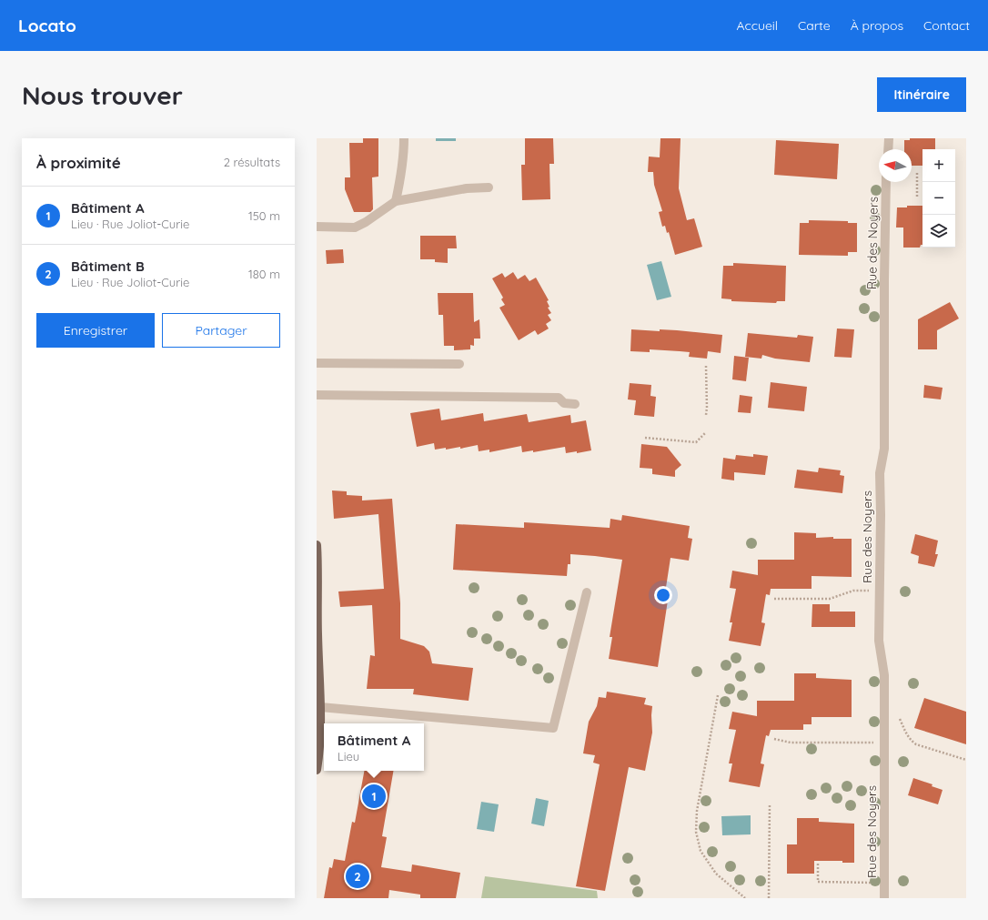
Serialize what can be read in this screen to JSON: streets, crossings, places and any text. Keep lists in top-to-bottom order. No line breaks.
{"streets":{"street":["Rue des Noyers"]},"north":"left","page":{"header":"Locato","nav":["Accueil","Carte","À propos","Contact"],"buttons":["Itinéraire",["Enregistrer","Partager"]],"title":"Nous trouver","heading":["À proximité","2 résultats"],"map_buttons":["+","−"],"list":[{"mark":"1","name":"Bâtiment A","note":"Lieu · Rue Joliot-Curie","value":"150 m"},{"mark":"2","name":"Bâtiment B","note":"Lieu · Rue Joliot-Curie","value":"180 m"}],"popup":["Bâtiment A","Lieu"],"pins":["1","2"]}}
